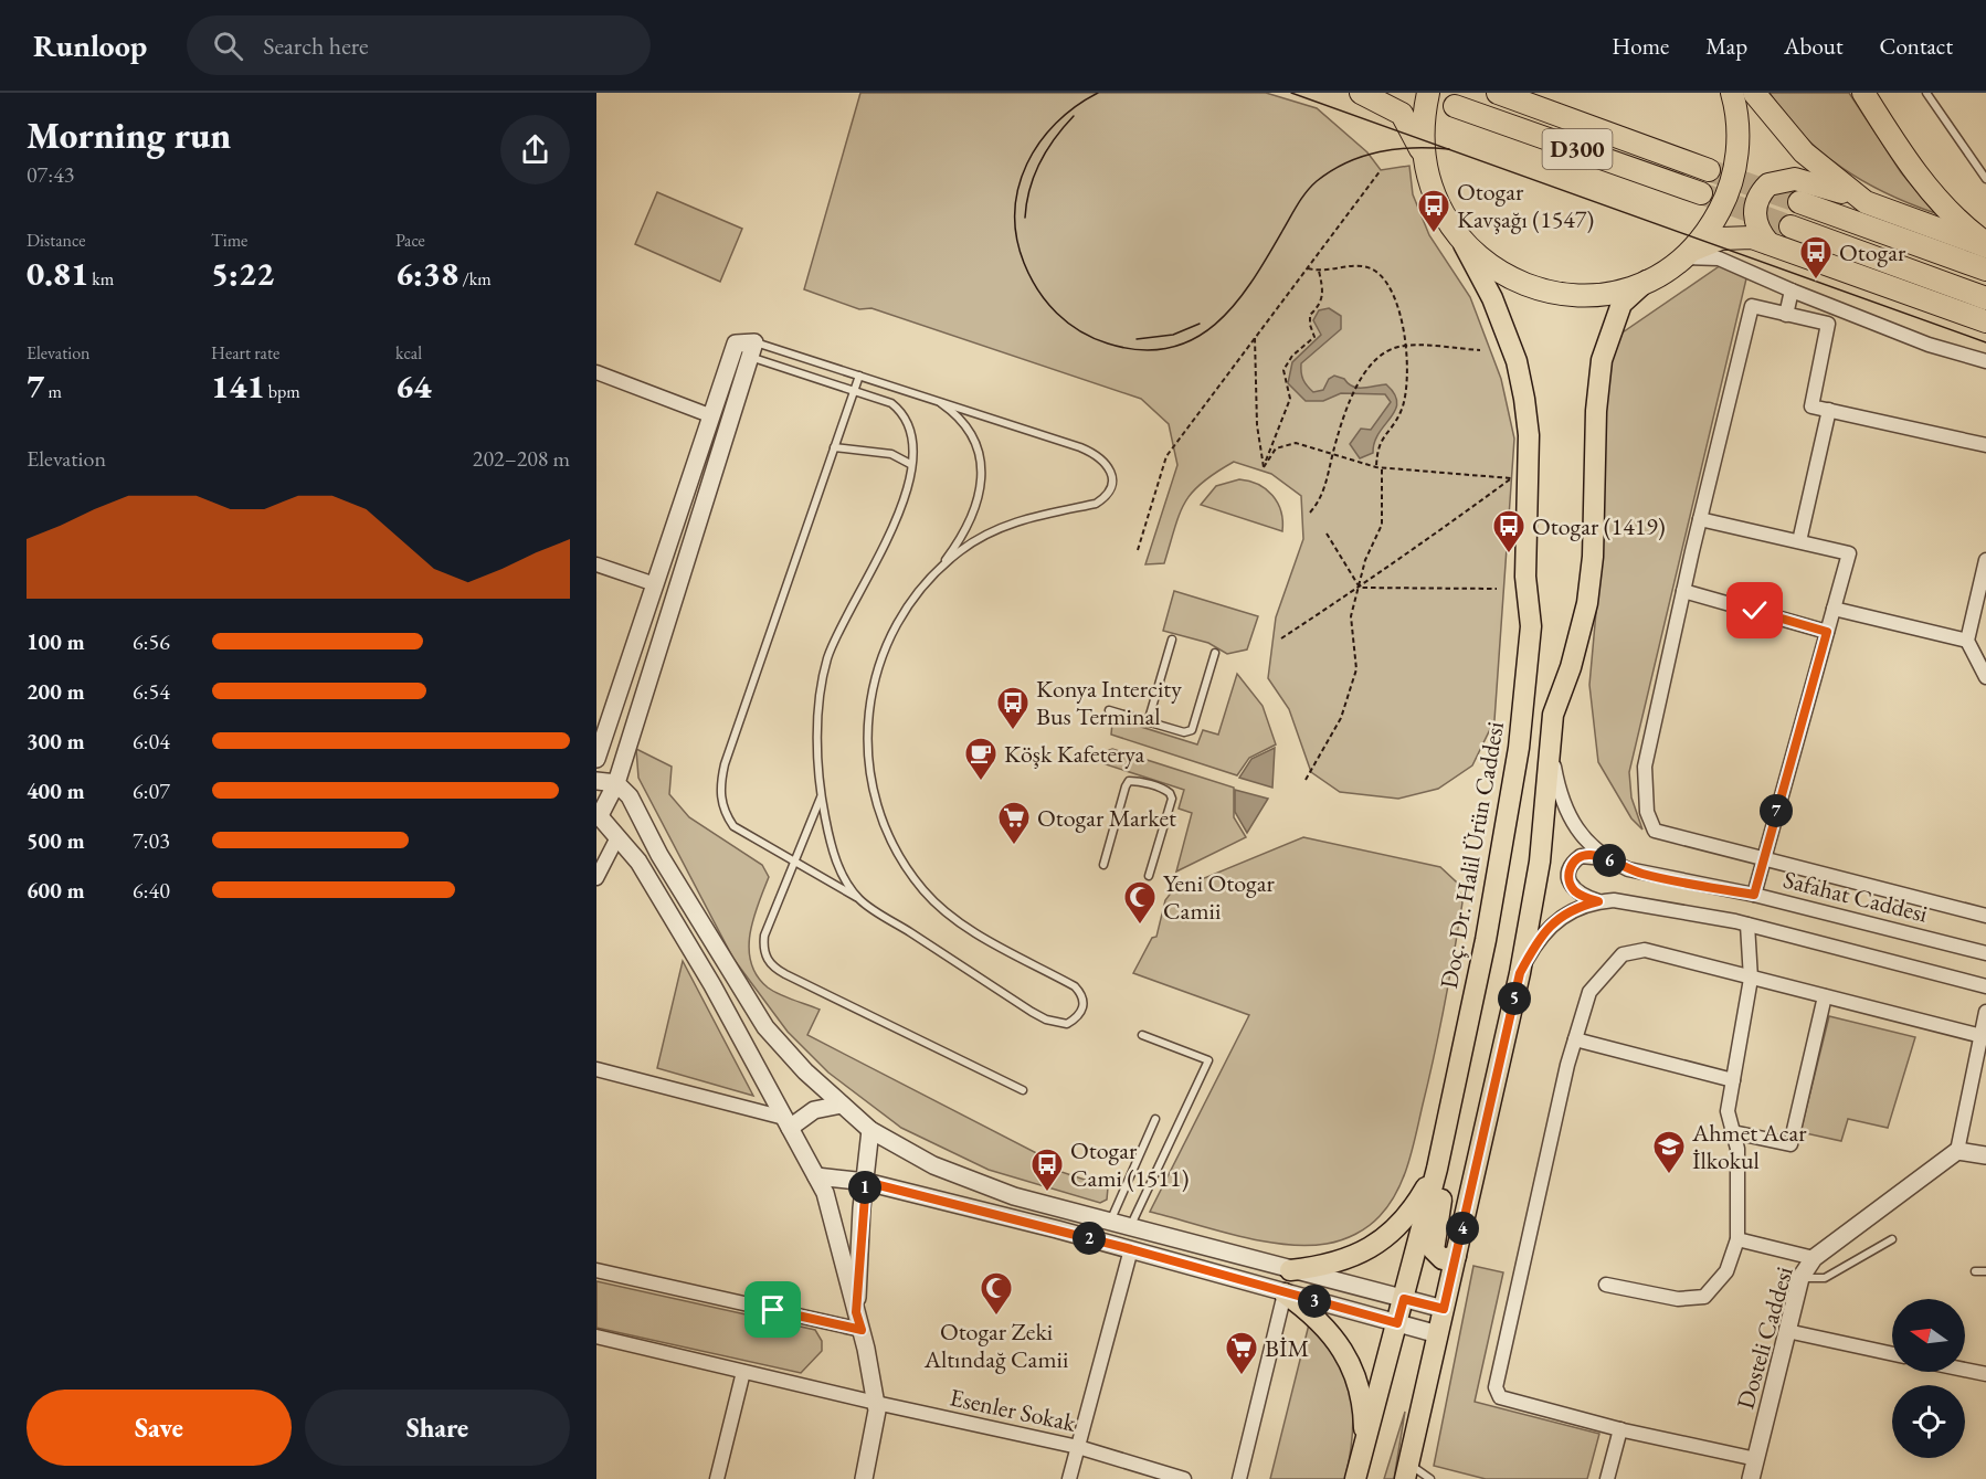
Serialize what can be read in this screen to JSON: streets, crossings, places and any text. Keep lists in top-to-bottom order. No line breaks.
{"streets":{"highway":["D300"],"main road":["Doç. Dr. Halil Ürün Caddesi"],"street":["Safahat Caddesi","Dosteli Caddesi","Esenler Sokak"]},"places":{"bus stop":["Otogar Kavşağı (1547)","Otogar","Otogar (1419)","Konya Intercity Bus Terminal","Otogar Cami (1511)"],"cafe":["Köşk Kafeterya"],"supermarket":["Otogar Market","BİM"],"mosque":["Yeni Otogar Camii","Otogar Zeki Altındağ Camii"],"school or university":["Ahmet Acar İlkokul"]},"north":"left","page":{"header":"Runloop","search":"Search here","nav":["Home","Map","About","Contact"],"heading":["Morning run","07:43"],"stats":[["Distance","0.81 km"],["Time","5:22"],["Pace","6:38 /km"],["Elevation","7 m"],["Heart rate","141 bpm"],["kcal","64"]],"chart":["Elevation","202–208 m"],"list":[{"name":"100 m","note":"6:56"},{"name":"200 m","note":"6:54"},{"name":"300 m","note":"6:04"},{"name":"400 m","note":"6:07"},{"name":"500 m","note":"7:03"},{"name":"600 m","note":"6:40"}],"pins":["7","6","5","1","4","2","3"],"buttons":["Save","Share"]}}
